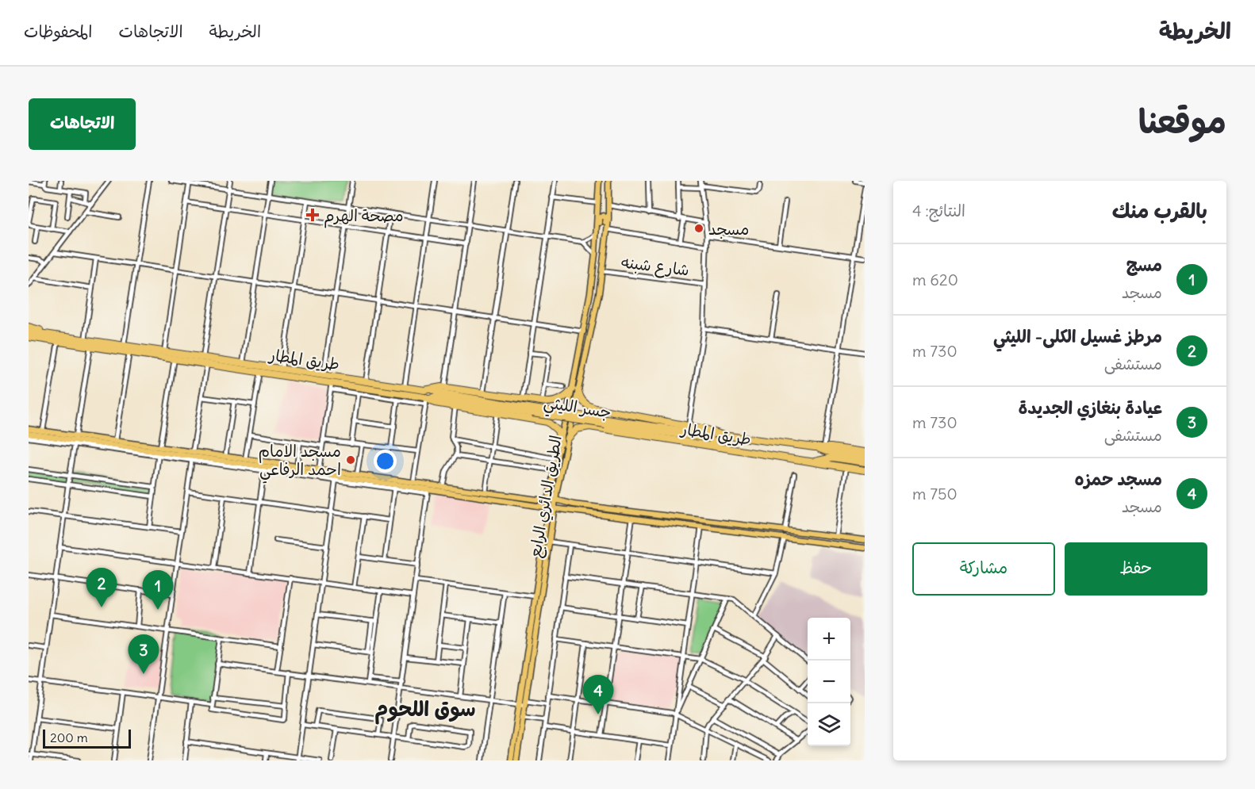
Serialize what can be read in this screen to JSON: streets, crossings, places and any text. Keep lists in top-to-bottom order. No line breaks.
{"streets":{"highway":["طريق المطار","جسر الليثي"],"main road":["الطريق الدائري الرابع"],"street":["شارع شبنه"]},"crossings":[["شارع شبنه","الطريق الدائري الرابع"],["طريق المطار","جسر الليثي"],["طريق المطار","الطريق الدائري الرابع"]],"districts":["سوق اللحوم"],"places":{"health":["مصحة الهرم"],"other":["مسجد","مسجد الامام احمد الرفاعي"]},"scale_bar":"200 m","page":{"header":"الخريطة","nav":["الخريطة","الاتجاهات","المحفوظات"],"title":"موقعنا","buttons":["الاتجاهات",["حفظ","مشاركة"]],"heading":["بالقرب منك","النتائج: 4"],"list":[{"mark":"1","name":"مسج","note":"مسجد","value":"620 m"},{"mark":"2","name":"مرطز غسيل الكلى- الليثي","note":"مستشفى","value":"730 m"},{"mark":"3","name":"عيادة بنغازي الجديدة","note":"مستشفى","value":"730 m"},{"mark":"4","name":"مسجد حمزه","note":"مسجد","value":"750 m"}],"pins":["2","1","3","4"],"map_buttons":["+","−"],"scale":"200 m"}}
